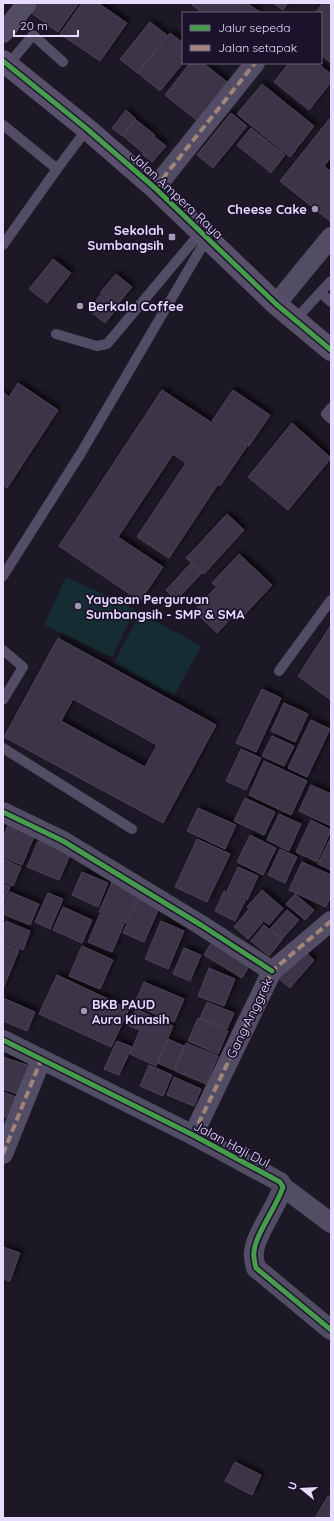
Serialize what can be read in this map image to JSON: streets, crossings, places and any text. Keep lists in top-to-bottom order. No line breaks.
{"streets":{"street":["Jalan Ampera Raya","Gang Anggrek","Jalan Haji Dul"]},"crossings":[["Gang Anggrek","Jalan Haji Dul"]],"places":{"other":["Cheese Cake","Berkala Coffee","Yayasan Perguruan Sumbangsih - SMP & SMA","BKB PAUD Aura Kinasih"],"transit":["Sekolah Sumbangsih"]},"legend":["Jalur sepeda","Jalan setapak"],"scale_bar":"20 m","north":"left"}
